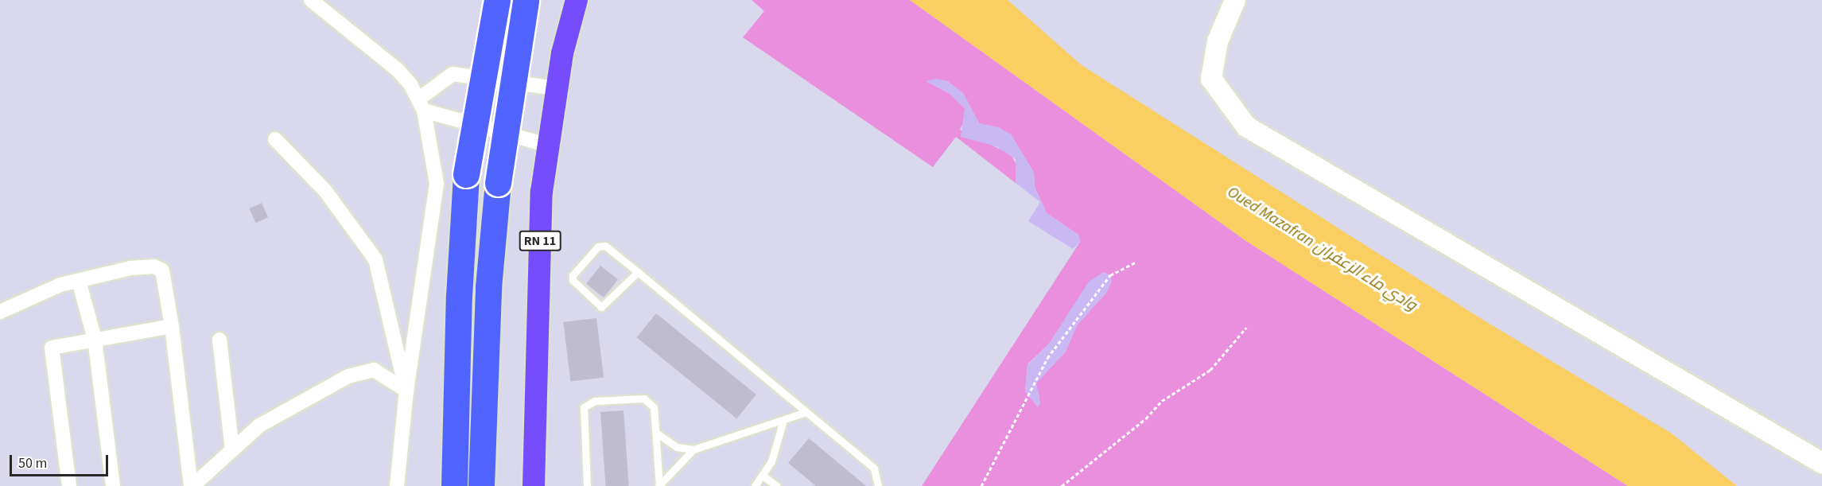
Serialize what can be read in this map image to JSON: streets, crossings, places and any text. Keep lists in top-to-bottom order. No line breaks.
{"streets":{"main road":["RN 11"]},"water":["Oued Mazafran وادي ماء الزعفران"],"scale_bar":"50 m"}
